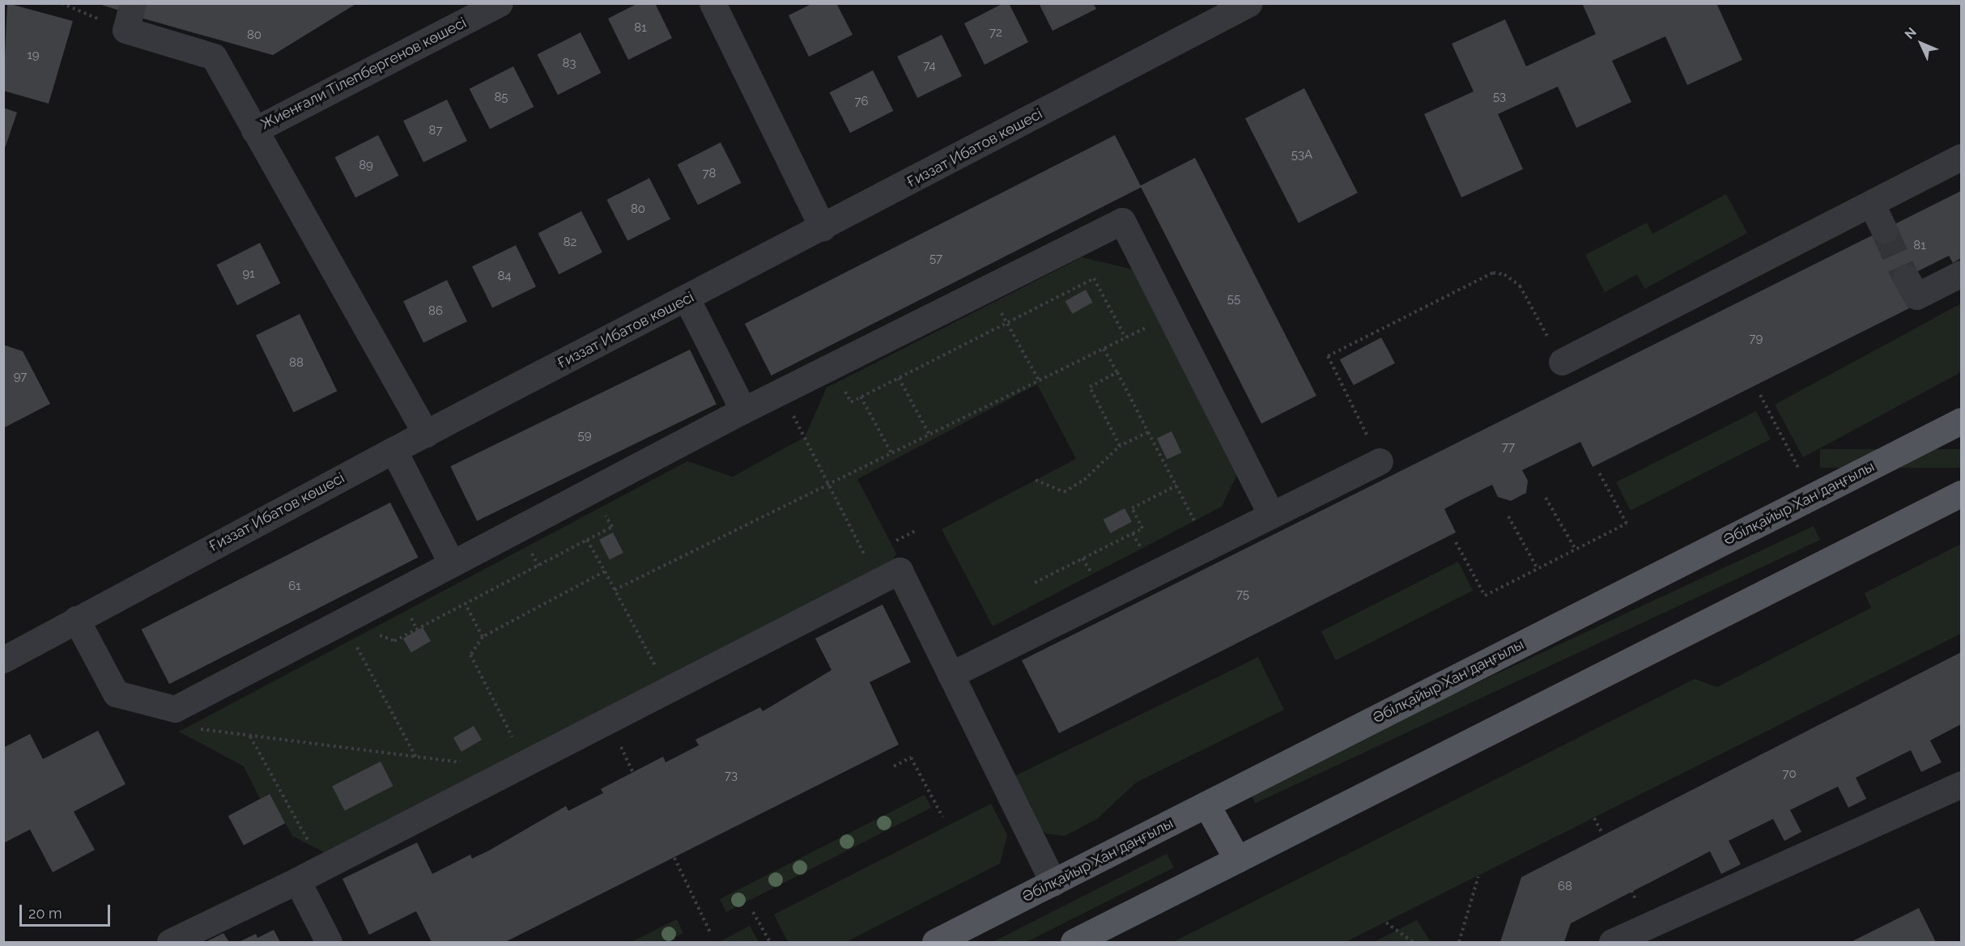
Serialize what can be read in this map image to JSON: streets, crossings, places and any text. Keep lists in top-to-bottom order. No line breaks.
{"streets":{"main road":["Әбілқайыр Хан даңғылы"],"street":["Жиенғали Тілепбергенов көшесі","Ғиззат Ибатов көшесі"]},"house_numbers":["81","72","80","19","83","74","53","85","76","87","53А","89","78","80","82","81","57","91","84","55","86","79","88","97","59","77","61","75","70","73","68"],"scale_bar":"20 m","north":"top left"}
